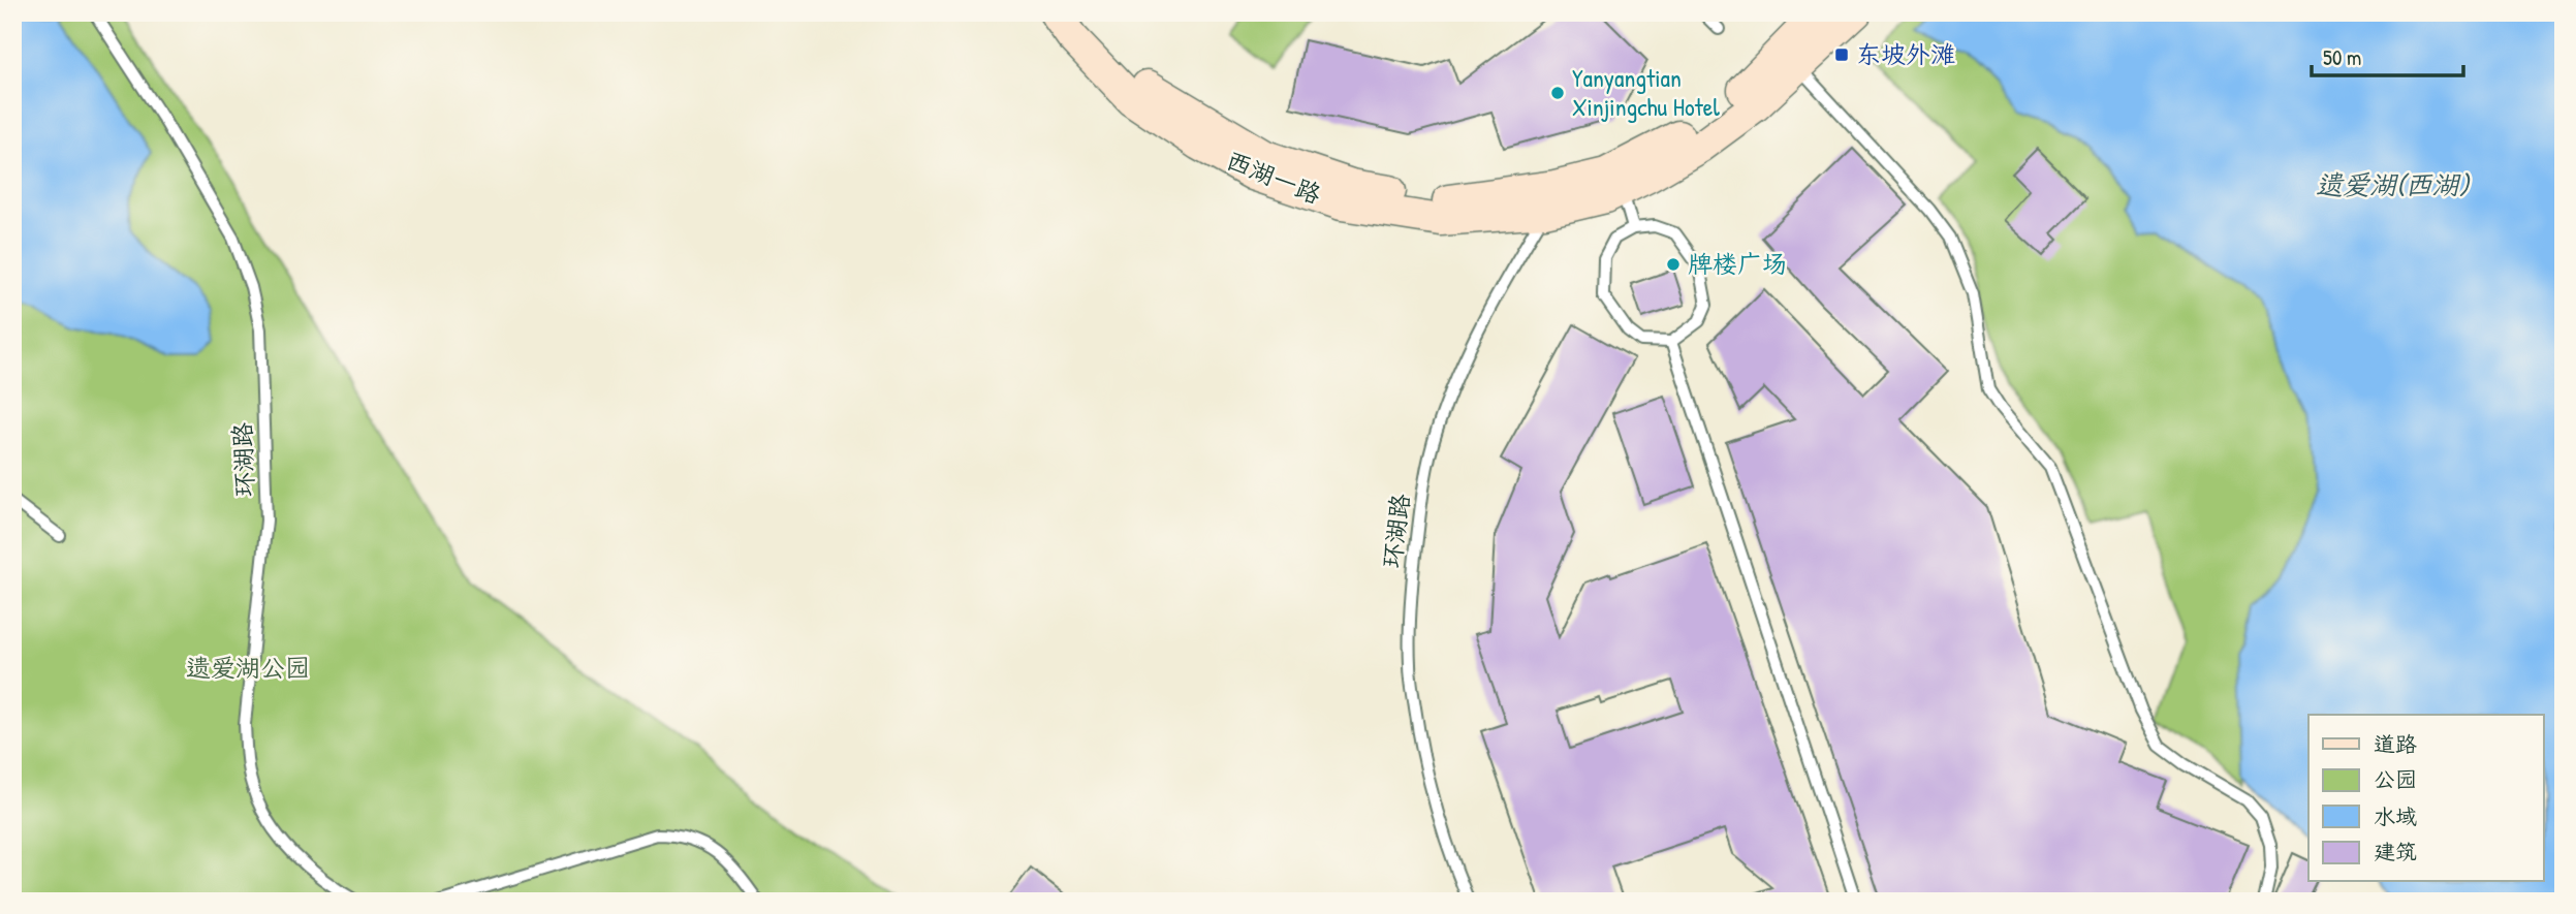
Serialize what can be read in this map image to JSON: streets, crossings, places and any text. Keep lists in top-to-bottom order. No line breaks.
{"streets":{"main road":["西湖一路"],"lane":["环湖路"]},"crossings":[["西湖一路","环湖路"]],"water":["遗爱湖(西湖)"],"parks":["遗爱湖公园"],"places":{"transit":["东坡外滩"],"other":["Yanyangtian Xinjingchu Hotel","牌楼广场"]},"legend":["道路","公园","水域","建筑"],"scale_bar":"50 m"}
